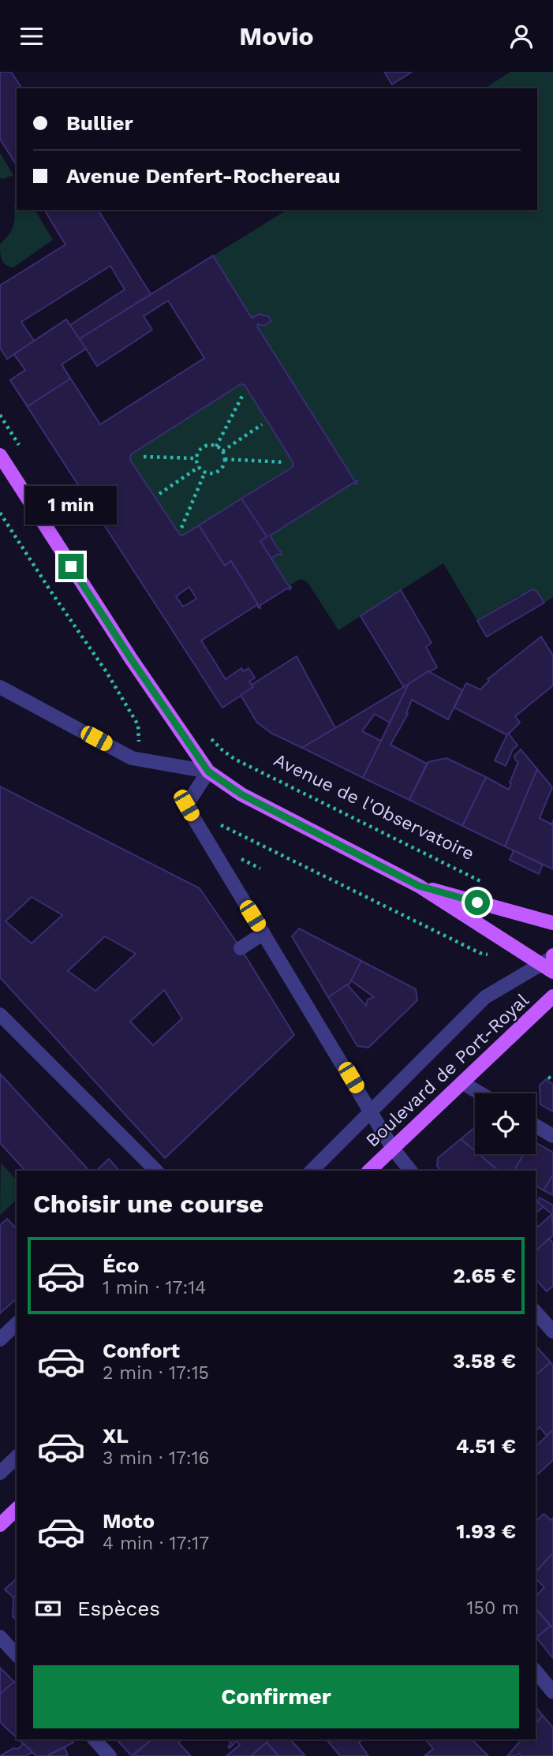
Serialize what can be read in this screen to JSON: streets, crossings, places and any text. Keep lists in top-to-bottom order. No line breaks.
{"streets":{"main road":["Boulevard de Port-Royal"],"path":["Avenue de l'Observatoire"]},"page":{"header":"Movio","banner":["Bullier","Avenue Denfert-Rochereau"],"bubble":"1 min","heading":"Choisir une course","list":[{"name":"Éco","note":"1 min · 17:14","value":"2.65 €"},{"name":"Confort","note":"2 min · 17:15","value":"3.58 €"},{"name":"XL","note":"3 min · 17:16","value":"4.51 €"},{"name":"Moto","note":"4 min · 17:17","value":"1.93 €"}],"pay":["Espèces","150 m"],"buttons":"Confirmer"}}
